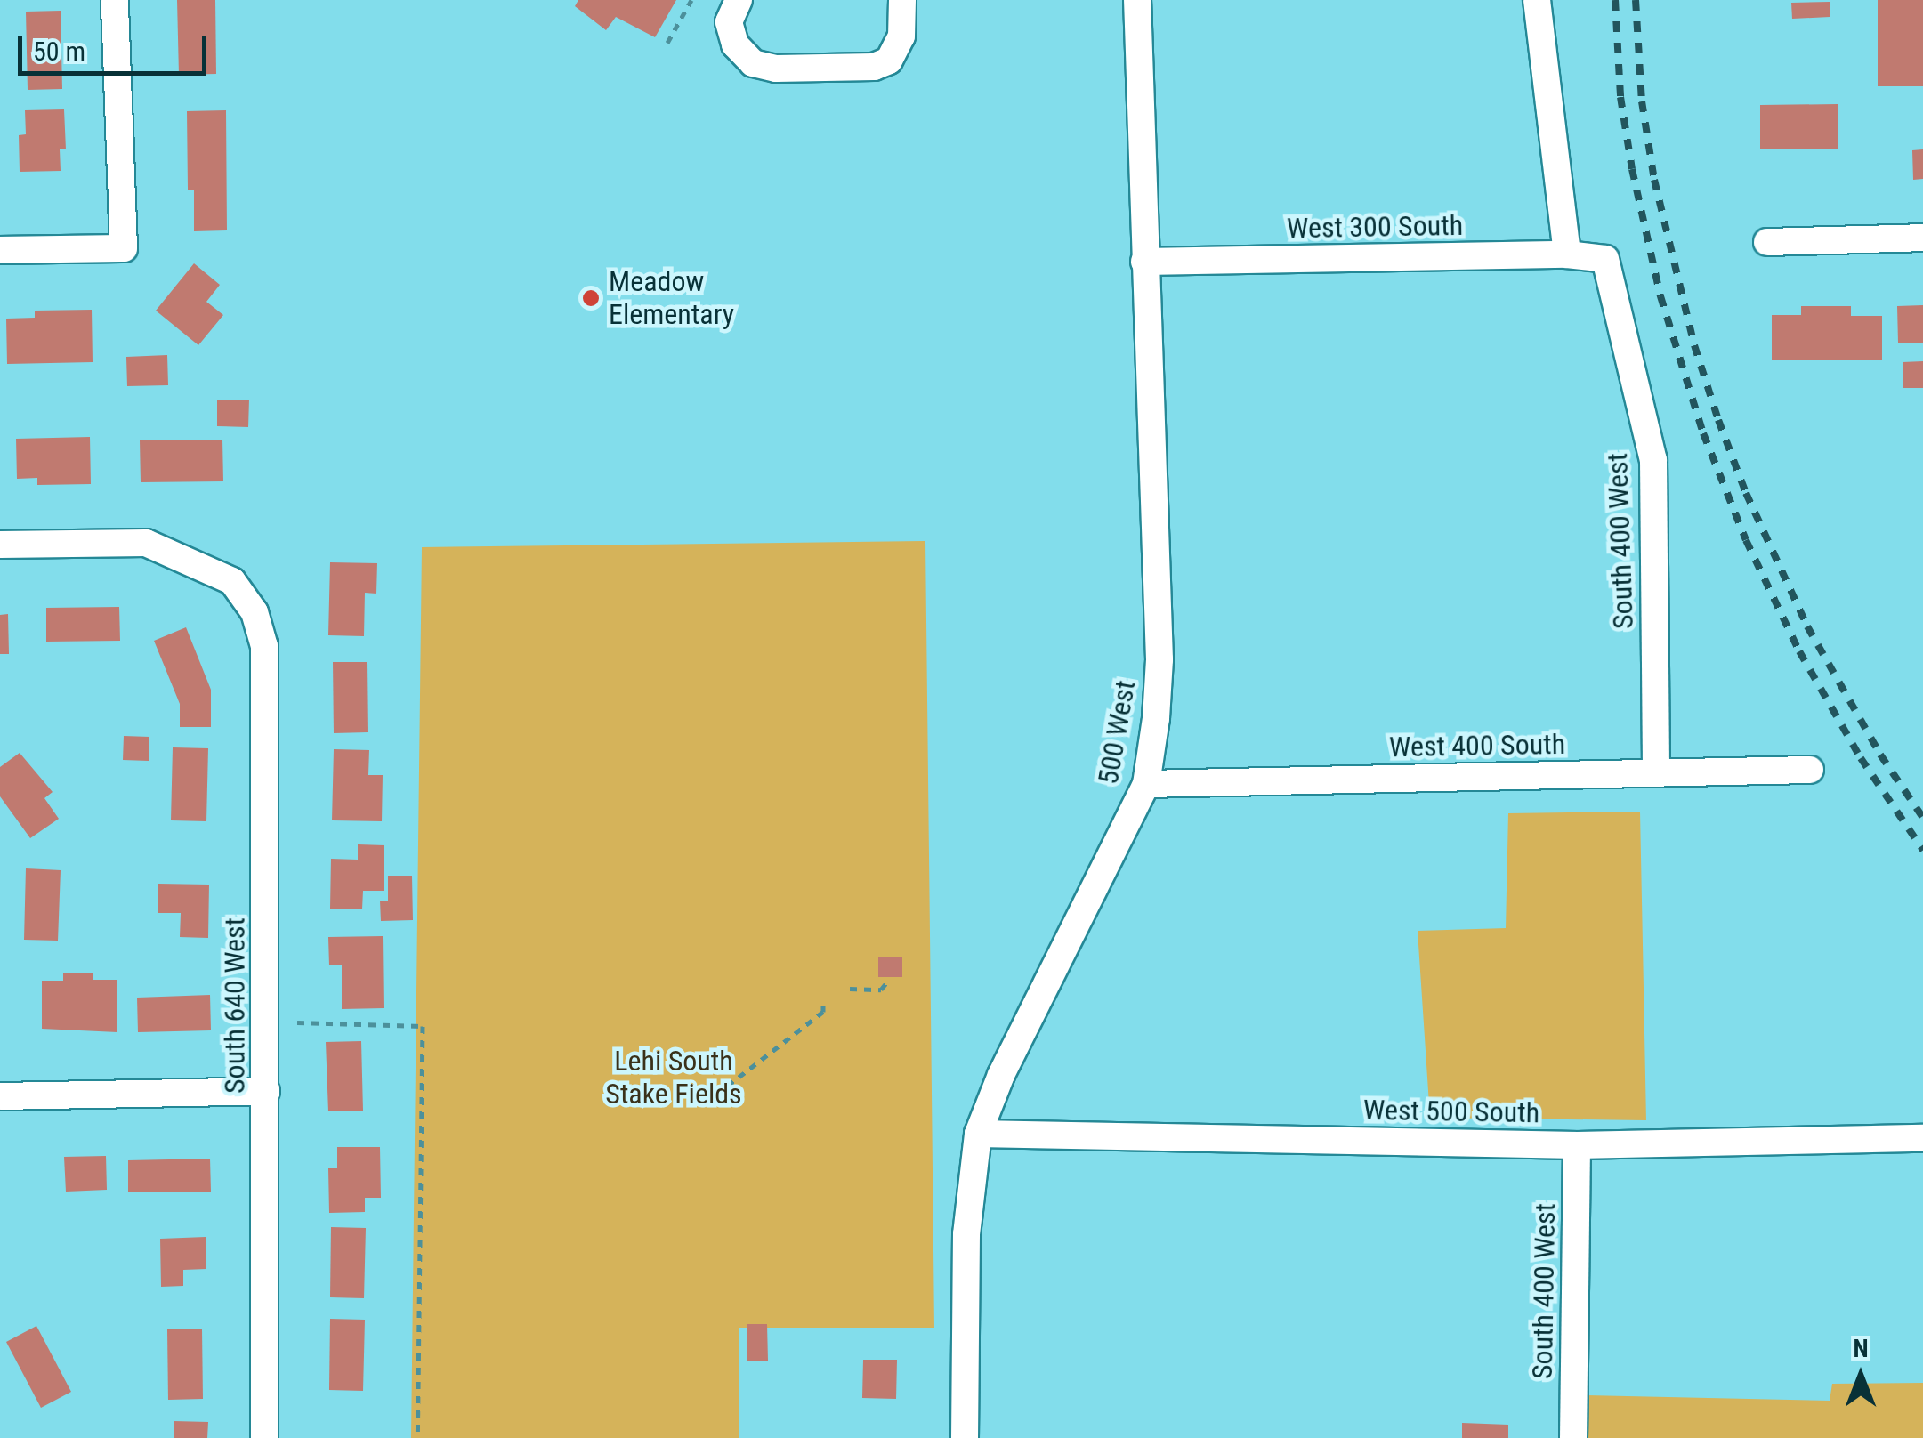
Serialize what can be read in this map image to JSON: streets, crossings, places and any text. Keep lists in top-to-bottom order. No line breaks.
{"streets":{"street":["West 300 South","South 400 West","500 West","West 400 South","South 640 West","West 500 South"]},"crossings":[["West 300 South","South 400 West"],["West 300 South","500 West"],["South 400 West","West 400 South"],["South 400 West","West 500 South"],["500 West","West 400 South"],["500 West","West 500 South"]],"parks":["Lehi South Stake Fields"],"places":["Meadow Elementary"],"scale_bar":"50 m","north":"top"}
